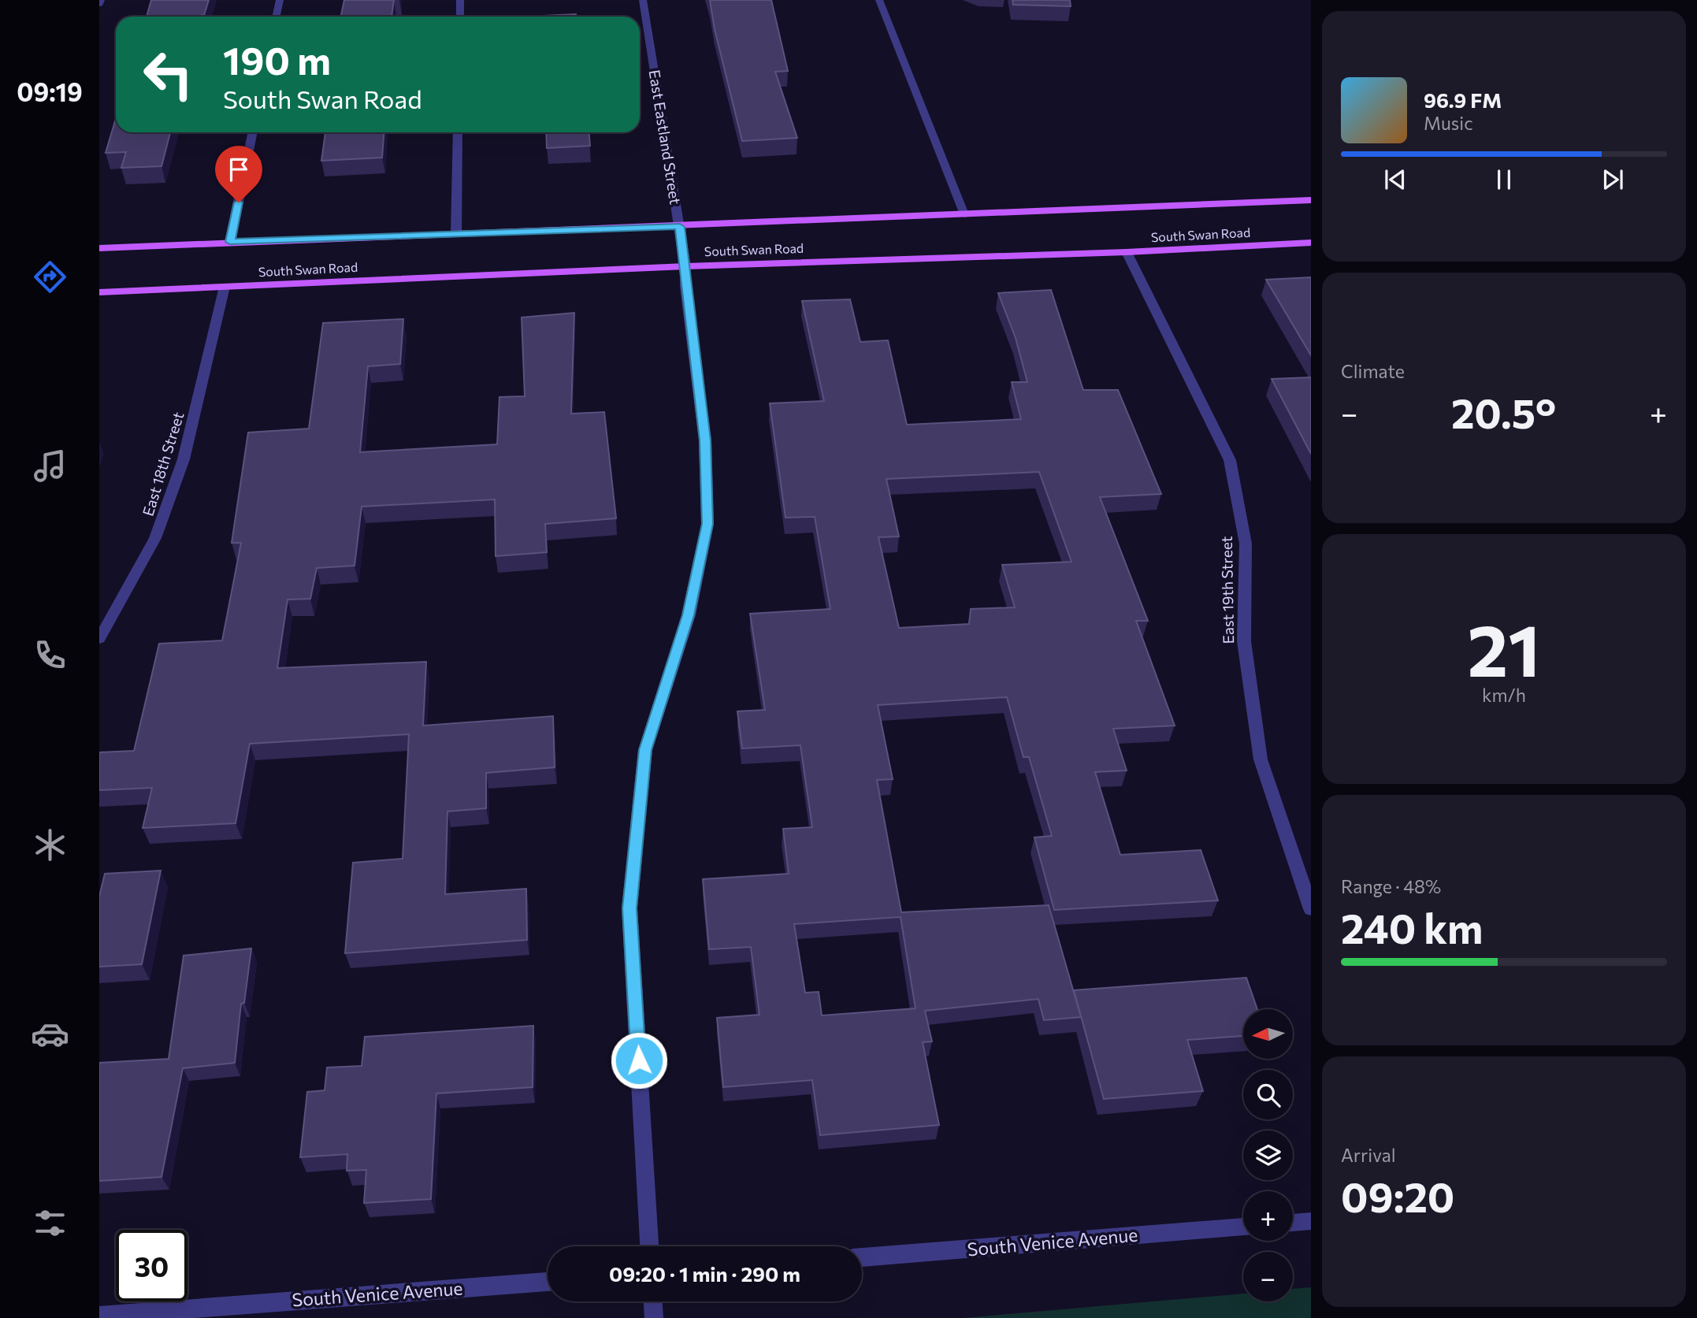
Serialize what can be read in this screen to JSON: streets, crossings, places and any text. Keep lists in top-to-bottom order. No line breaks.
{"streets":{"main road":["South Swan Road"],"street":["East Eastland Street","East 18th Street","East 19th Street","South Venice Avenue"]},"crossings":[["East Eastland Street","South Swan Road"],["South Swan Road","East 18th Street"],["South Swan Road","East 19th Street"]],"north":"left","page":{"tabs":"09:19","turn":["190 m","South Swan Road"],"song":["96.9 FM","Music"],"tile":["Climate",["21","km/h"],["Range · 48%","240 km"],["Arrival","09:20"]],"heat":["−","20.5°","+"],"map_buttons":["+","−"],"limit":"30","trip":"09:20 · 1 min · 290 m"}}
